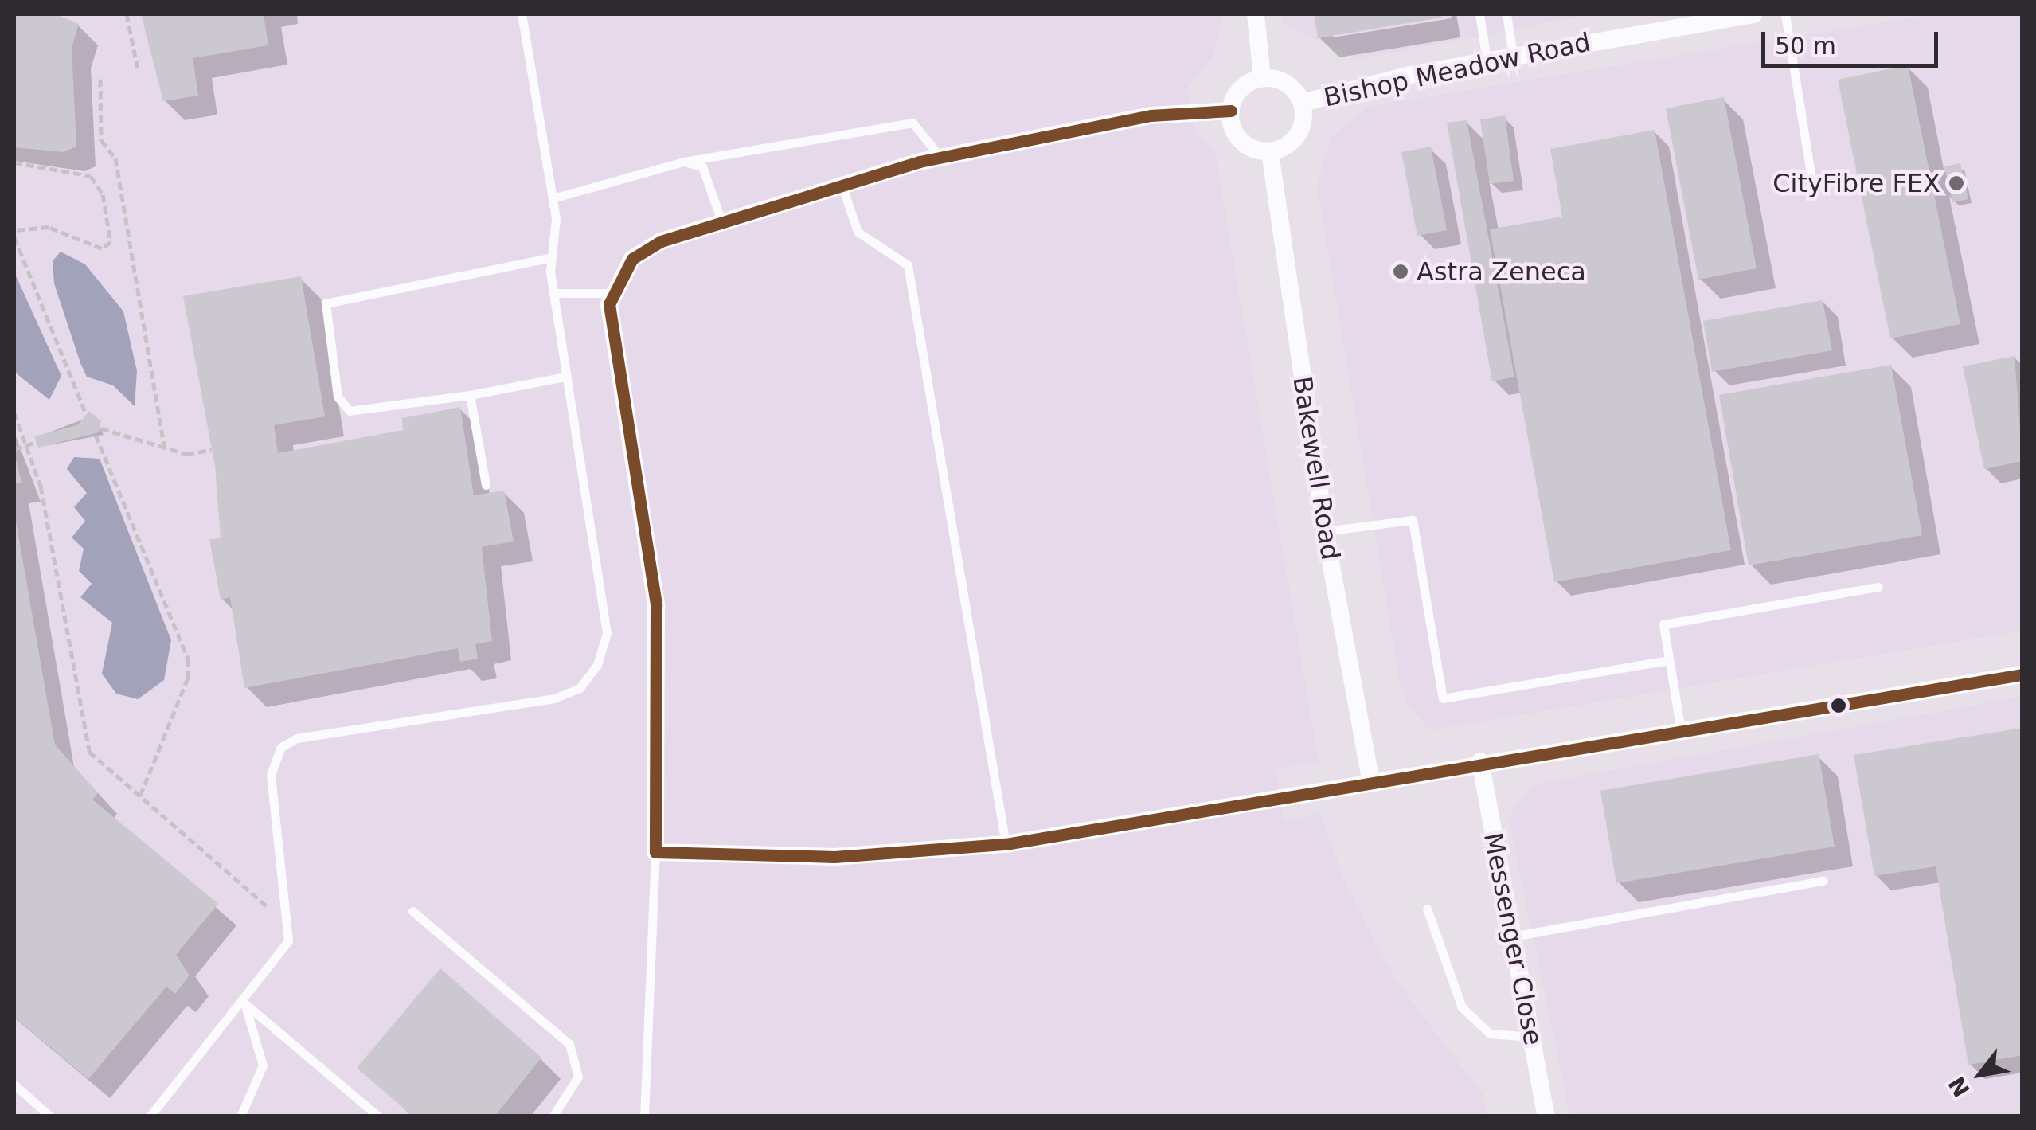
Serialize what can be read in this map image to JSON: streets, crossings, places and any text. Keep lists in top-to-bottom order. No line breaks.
{"streets":{"street":["Bishop Meadow Road","Bakewell Road","Messenger Close"]},"crossings":[["Bishop Meadow Road","Bakewell Road"]],"places":["CityFibre FEX","Astra Zeneca"],"scale_bar":"50 m","north":"bottom left"}
